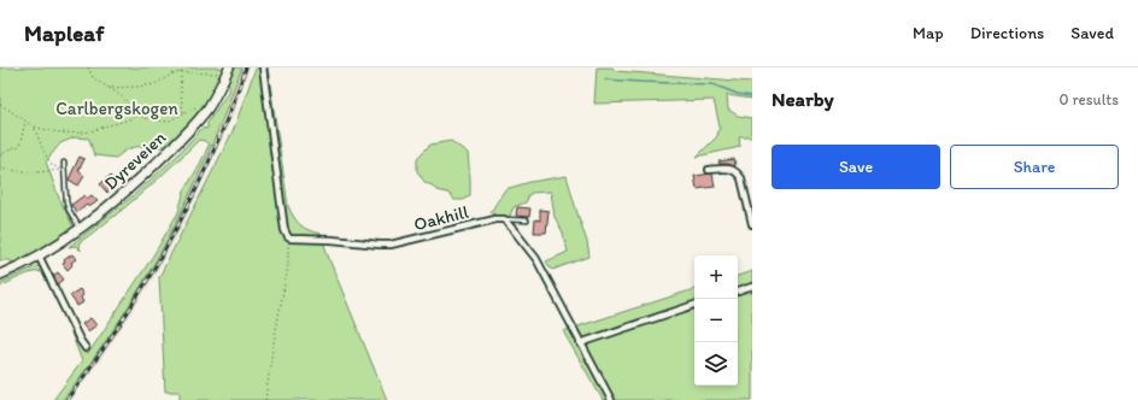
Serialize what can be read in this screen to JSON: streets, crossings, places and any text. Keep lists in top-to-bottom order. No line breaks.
{"streets":{"main road":["Dyreveien"],"street":["Oakhill"]},"parks":["Carlbergskogen"],"page":{"header":"Mapleaf","nav":["Map","Directions","Saved"],"heading":["Nearby","0 results"],"buttons":["Save","Share"],"map_buttons":["+","−"]}}
